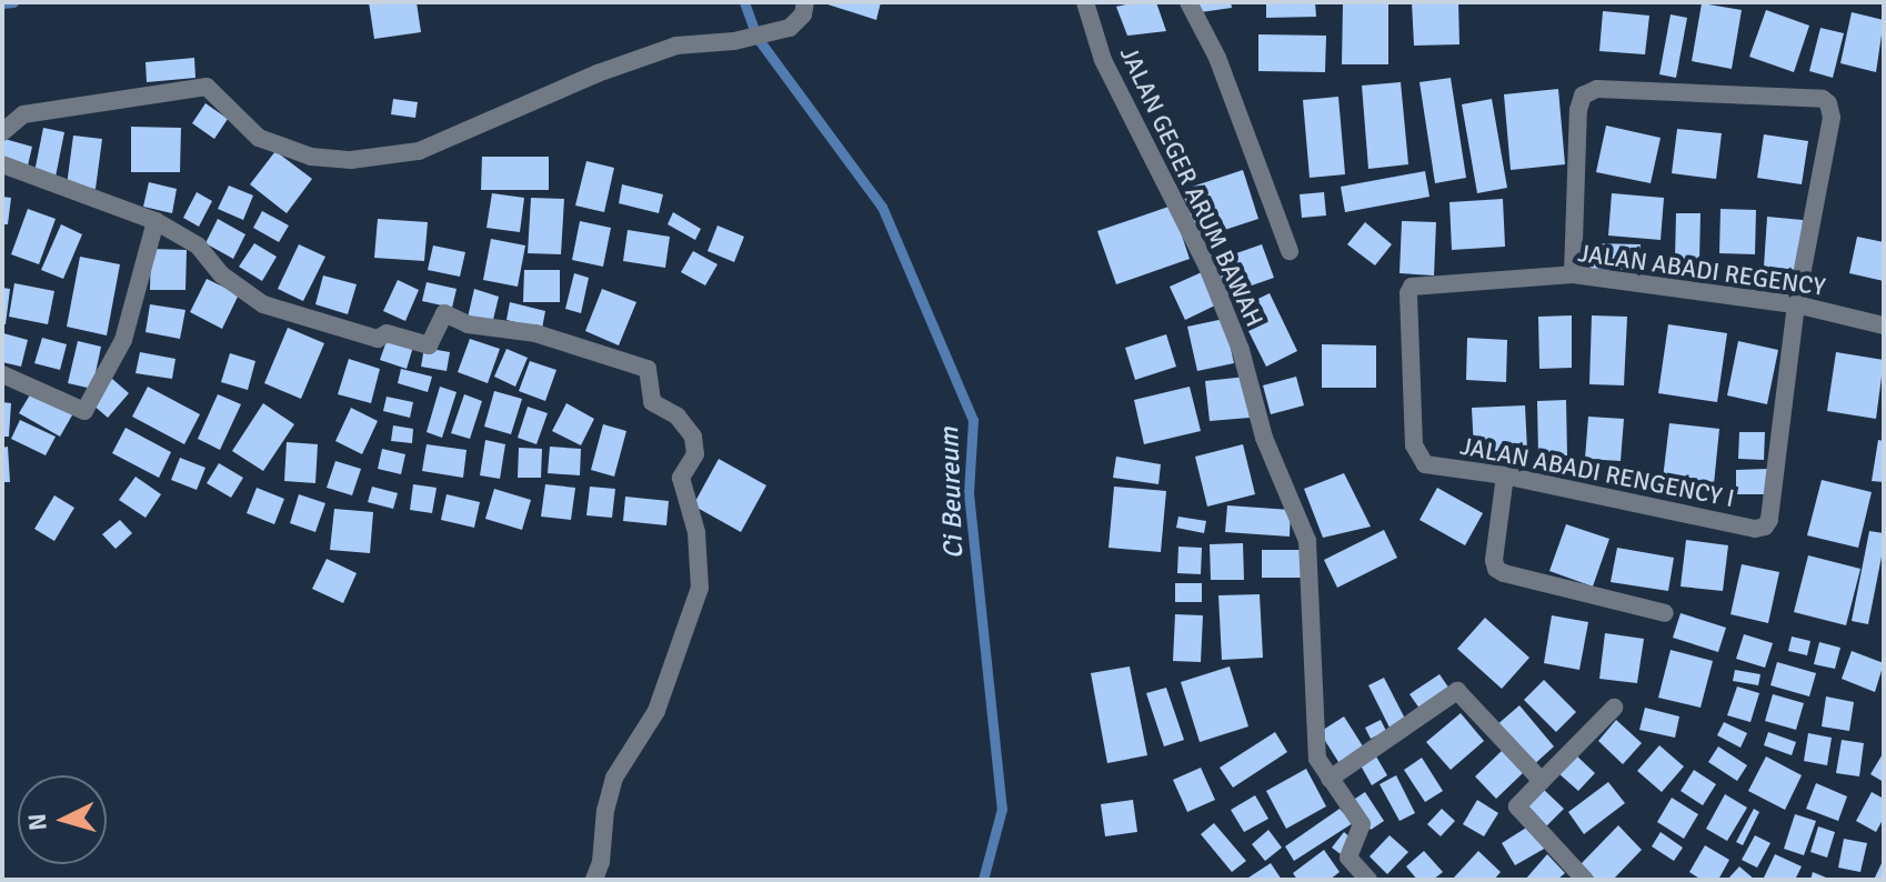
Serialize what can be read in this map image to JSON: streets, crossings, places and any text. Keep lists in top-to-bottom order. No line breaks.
{"streets":{"street":["JALAN GEGER ARUM BAWAH","JALAN ABADI REGENCY","JALAN ABADI RENGENCY I"]},"crossings":[["JALAN ABADI REGENCY","JALAN ABADI RENGENCY I"]],"water":["Ci Beureum"],"north":"left"}
